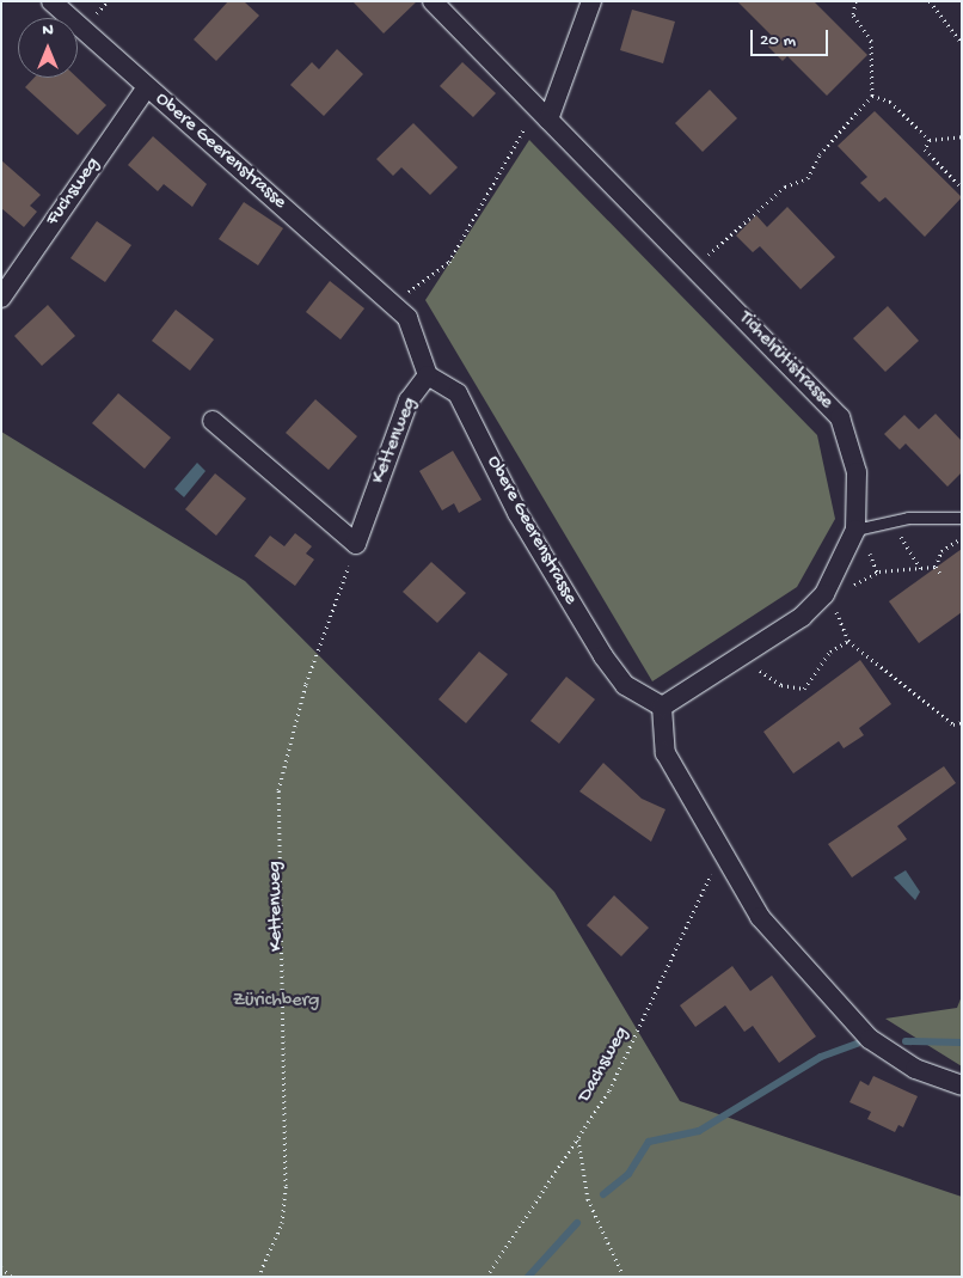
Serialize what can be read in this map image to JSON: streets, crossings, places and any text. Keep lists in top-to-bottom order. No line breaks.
{"streets":{"street":["Obere Geerenstrasse","Fuchsweg","Tichelrütistrasse","Kettenweg"],"path":["Dachsweg"]},"crossings":[["Obere Geerenstrasse","Fuchsweg"],["Obere Geerenstrasse","Tichelrütistrasse"],["Obere Geerenstrasse","Kettenweg"]],"parks":["Zürichberg"],"scale_bar":"20 m","north":"top"}
